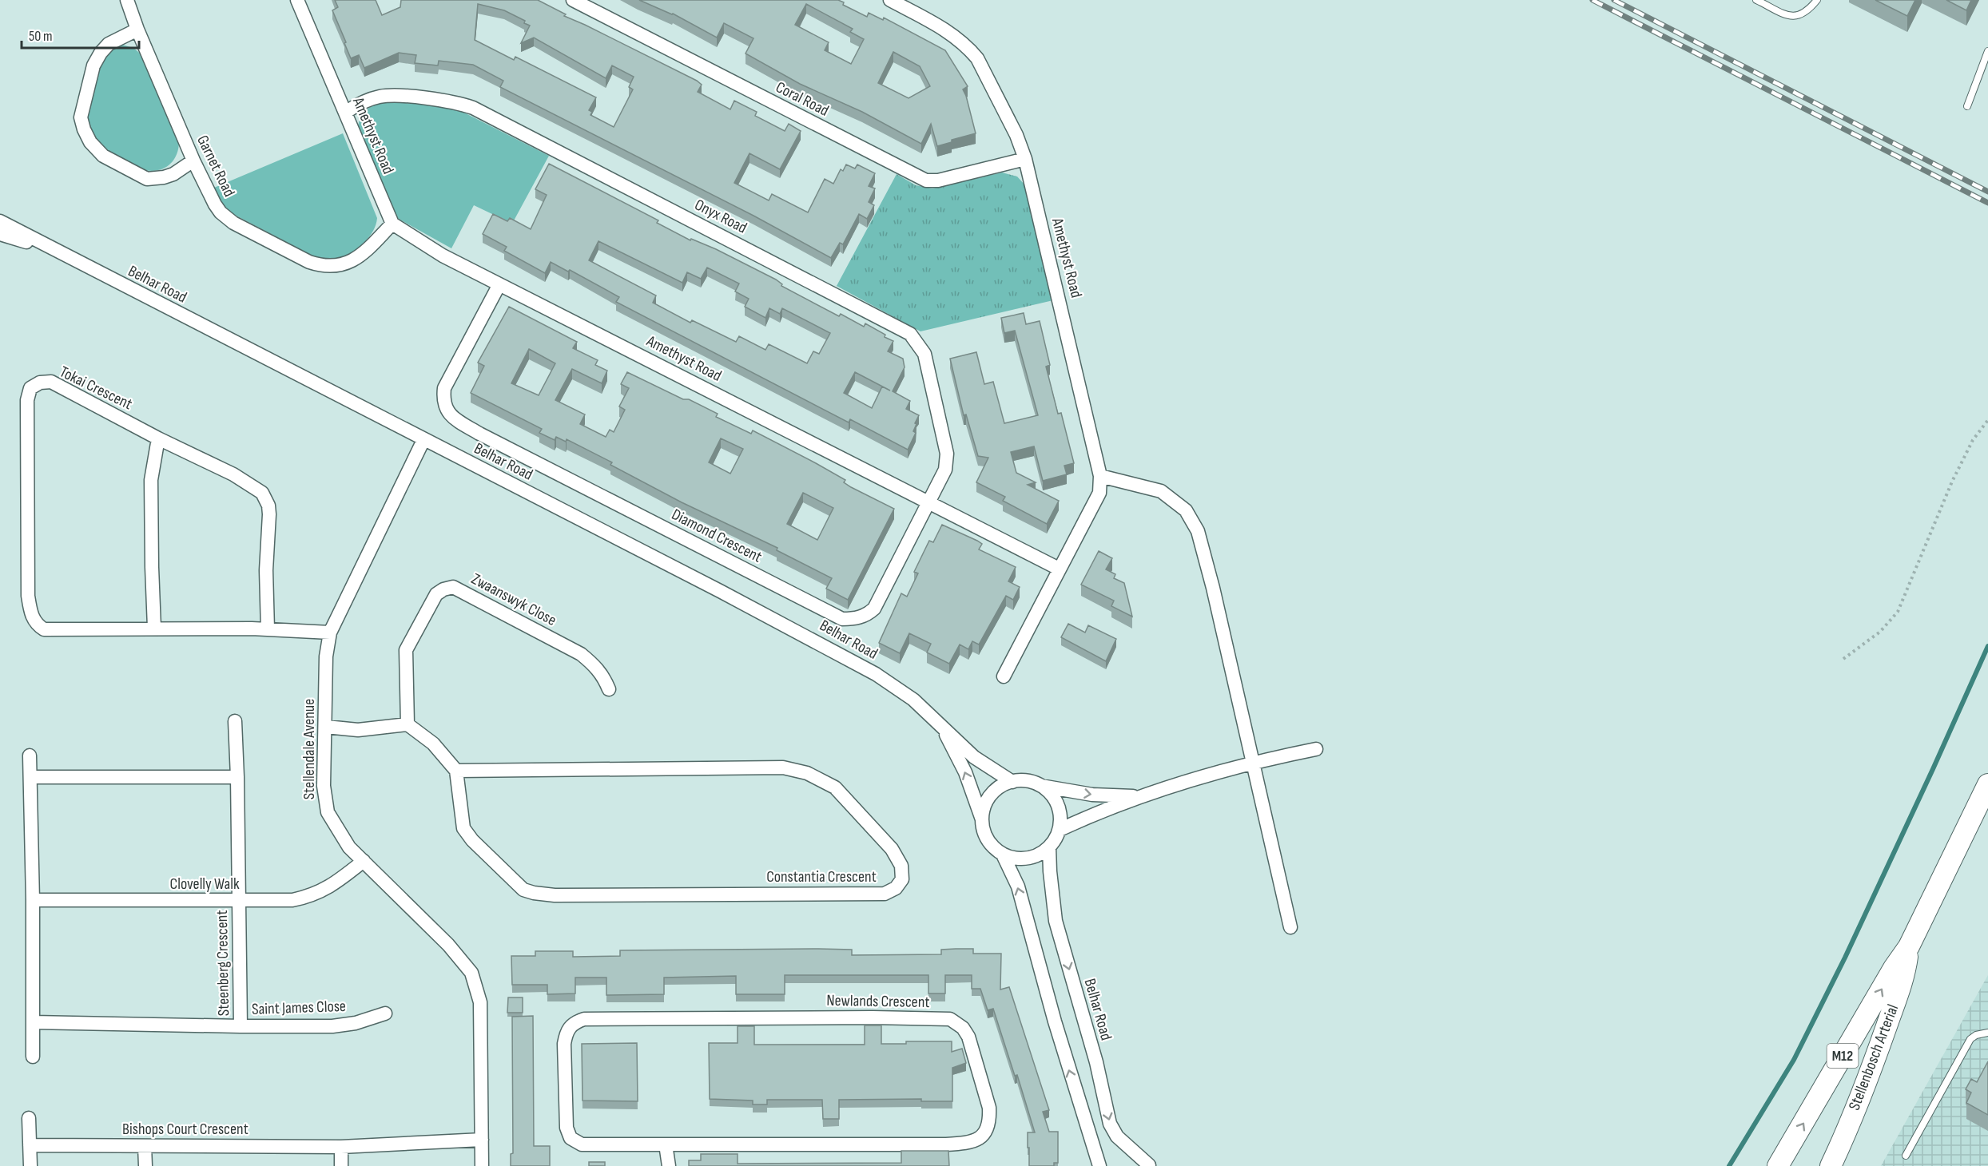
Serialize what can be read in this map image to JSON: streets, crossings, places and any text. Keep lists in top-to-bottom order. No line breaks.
{"streets":{"main road":["M12","Stellenbosch Arterial"],"street":["Coral Road","Amethyst Road","Garnet Road","Onyx Road","Belhar Road","Tokai Crescent","Diamond Crescent","Zwaanswyk Close","Stellendale Avenue","Constantia Crescent","Clovelly Walk","Steenberg Crescent","Newlands Crescent","Saint James Close","Bishops Court Crescent"]},"crossings":[["Coral Road","Amethyst Road"],["Amethyst Road","Garnet Road"],["Amethyst Road","Onyx Road"],["Amethyst Road","Diamond Crescent"],["Onyx Road","Diamond Crescent"],["Belhar Road","Stellendale Avenue"],["Tokai Crescent","Stellendale Avenue"],["Stellendale Avenue","Clovelly Walk"],["Stellendale Avenue","Bishops Court Crescent"],["Clovelly Walk","Steenberg Crescent"],["Steenberg Crescent","Saint James Close"]],"scale_bar":"50 m"}
